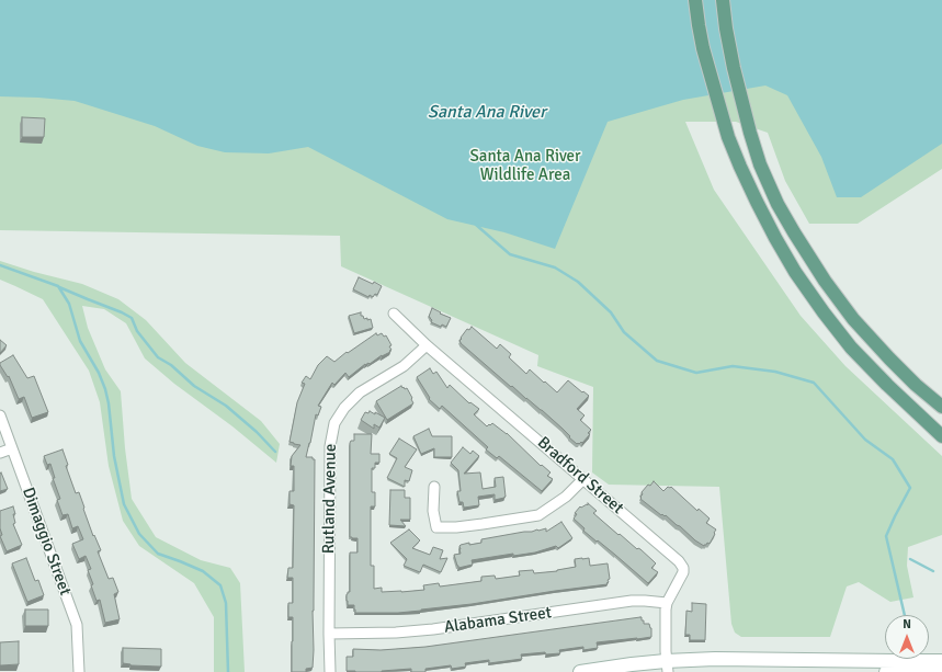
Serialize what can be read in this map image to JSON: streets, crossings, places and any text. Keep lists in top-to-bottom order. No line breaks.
{"streets":{"street":["Bradford Street","Rutland Avenue","Dimaggio Street","Alabama Street"]},"crossings":[["Bradford Street","Rutland Avenue"],["Bradford Street","Alabama Street"],["Rutland Avenue","Alabama Street"]],"water":["Santa Ana River"],"parks":["Santa Ana River Wildlife Area"],"north":"top"}
